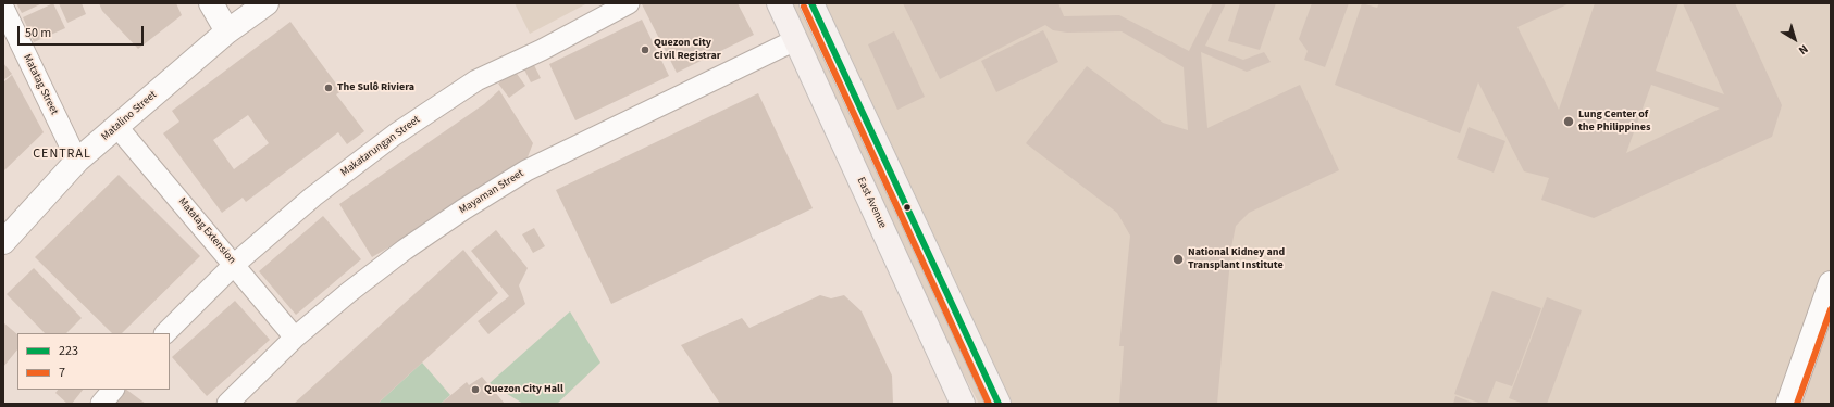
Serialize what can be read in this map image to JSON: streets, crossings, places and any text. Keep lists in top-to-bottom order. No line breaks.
{"streets":{"main road":["East Avenue"],"street":["Matatag Street","Matalino Street","Makatarungan Street","Mayaman Street","Matatag Extension"]},"crossings":[["Matatag Street","Matalino Street"],["Matalino Street","Matatag Extension"],["Makatarungan Street","Matatag Extension"],["Mayaman Street","East Avenue"],["Mayaman Street","Matatag Extension"]],"districts":["CENTRAL"],"places":["Quezon City Civil Registrar","The Sulô Riviera","Lung Center of the Philippines","National Kidney and Transplant Institute","Quezon City Hall"],"lines":["transit line 223","transit line 7"],"legend":["223","7"],"scale_bar":"50 m","north":"bottom right"}
